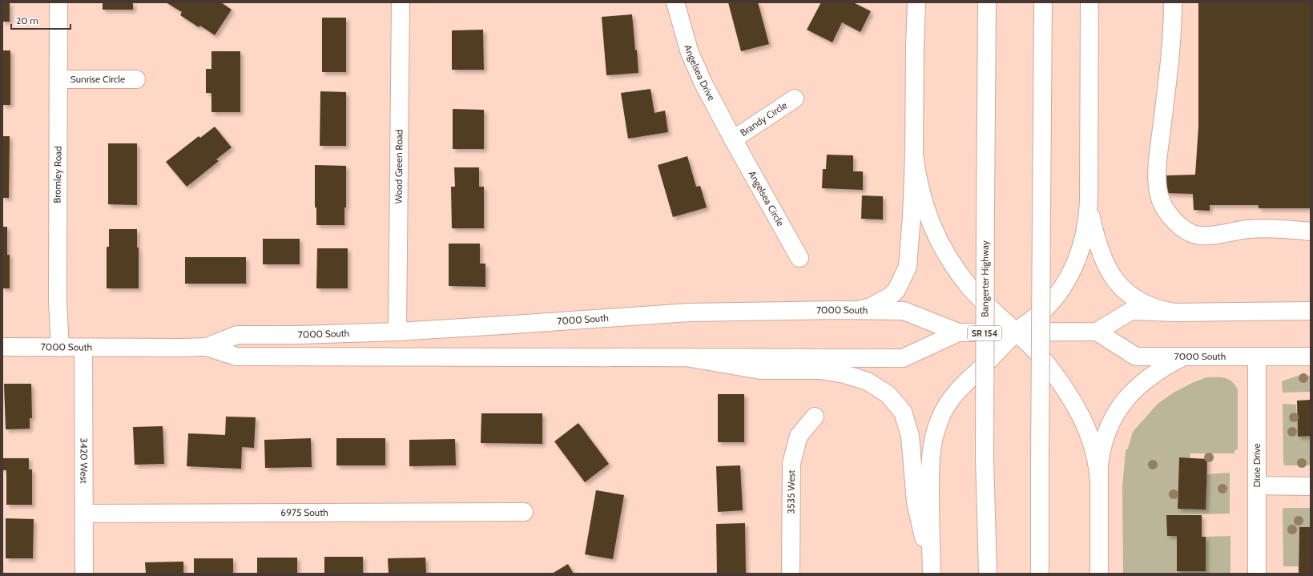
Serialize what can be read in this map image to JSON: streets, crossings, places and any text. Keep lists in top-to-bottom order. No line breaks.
{"streets":{"main road":["Angelsea Drive","Sunrise Circle","Brandy Circle","Wood Green Road","Bromley Road","Angelsea Circle","Bangerter Highway","7000 South","SR 154","3420 West","Dixie Drive","3535 West","6975 South"]},"crossings":[["Angelsea Drive","Brandy Circle"],["Angelsea Drive","Angelsea Circle"],["Sunrise Circle","Bromley Road"],["Brandy Circle","Angelsea Circle"],["Wood Green Road","7000 South"],["Bromley Road","7000 South"],["7000 South","3420 West"],["7000 South","Dixie Drive"],["3420 West","6975 South"]],"scale_bar":"20 m"}
